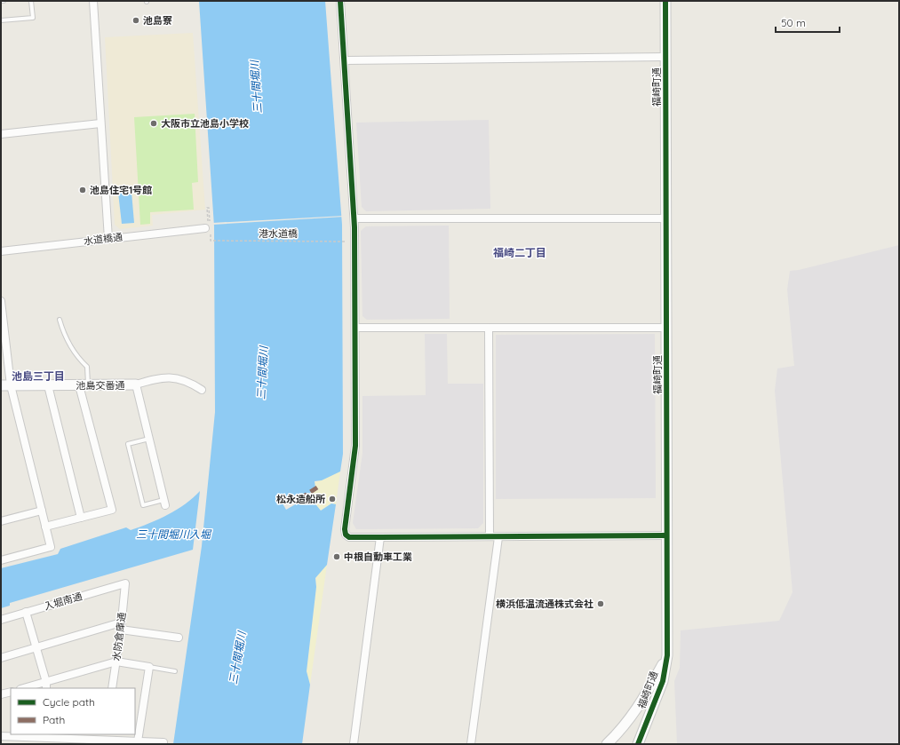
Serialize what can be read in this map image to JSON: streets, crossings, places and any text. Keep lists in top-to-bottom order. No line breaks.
{"streets":{"street":["福崎町通","水道橋通","池島交番通","入堀南通","水防倉庫通"],"path":["港水道橋"]},"crossings":[["入堀南通","水防倉庫通"]],"districts":["福崎二丁目","池島三丁目"],"water":["三十間堀川","三十間堀川入堀"],"places":["池島寮","大阪市立池島小学校","池島住宅1号館","松永造船所","中根自動車工業","横浜低温流通株式会社"],"legend":["Cycle path","Path"],"scale_bar":"50 m"}
